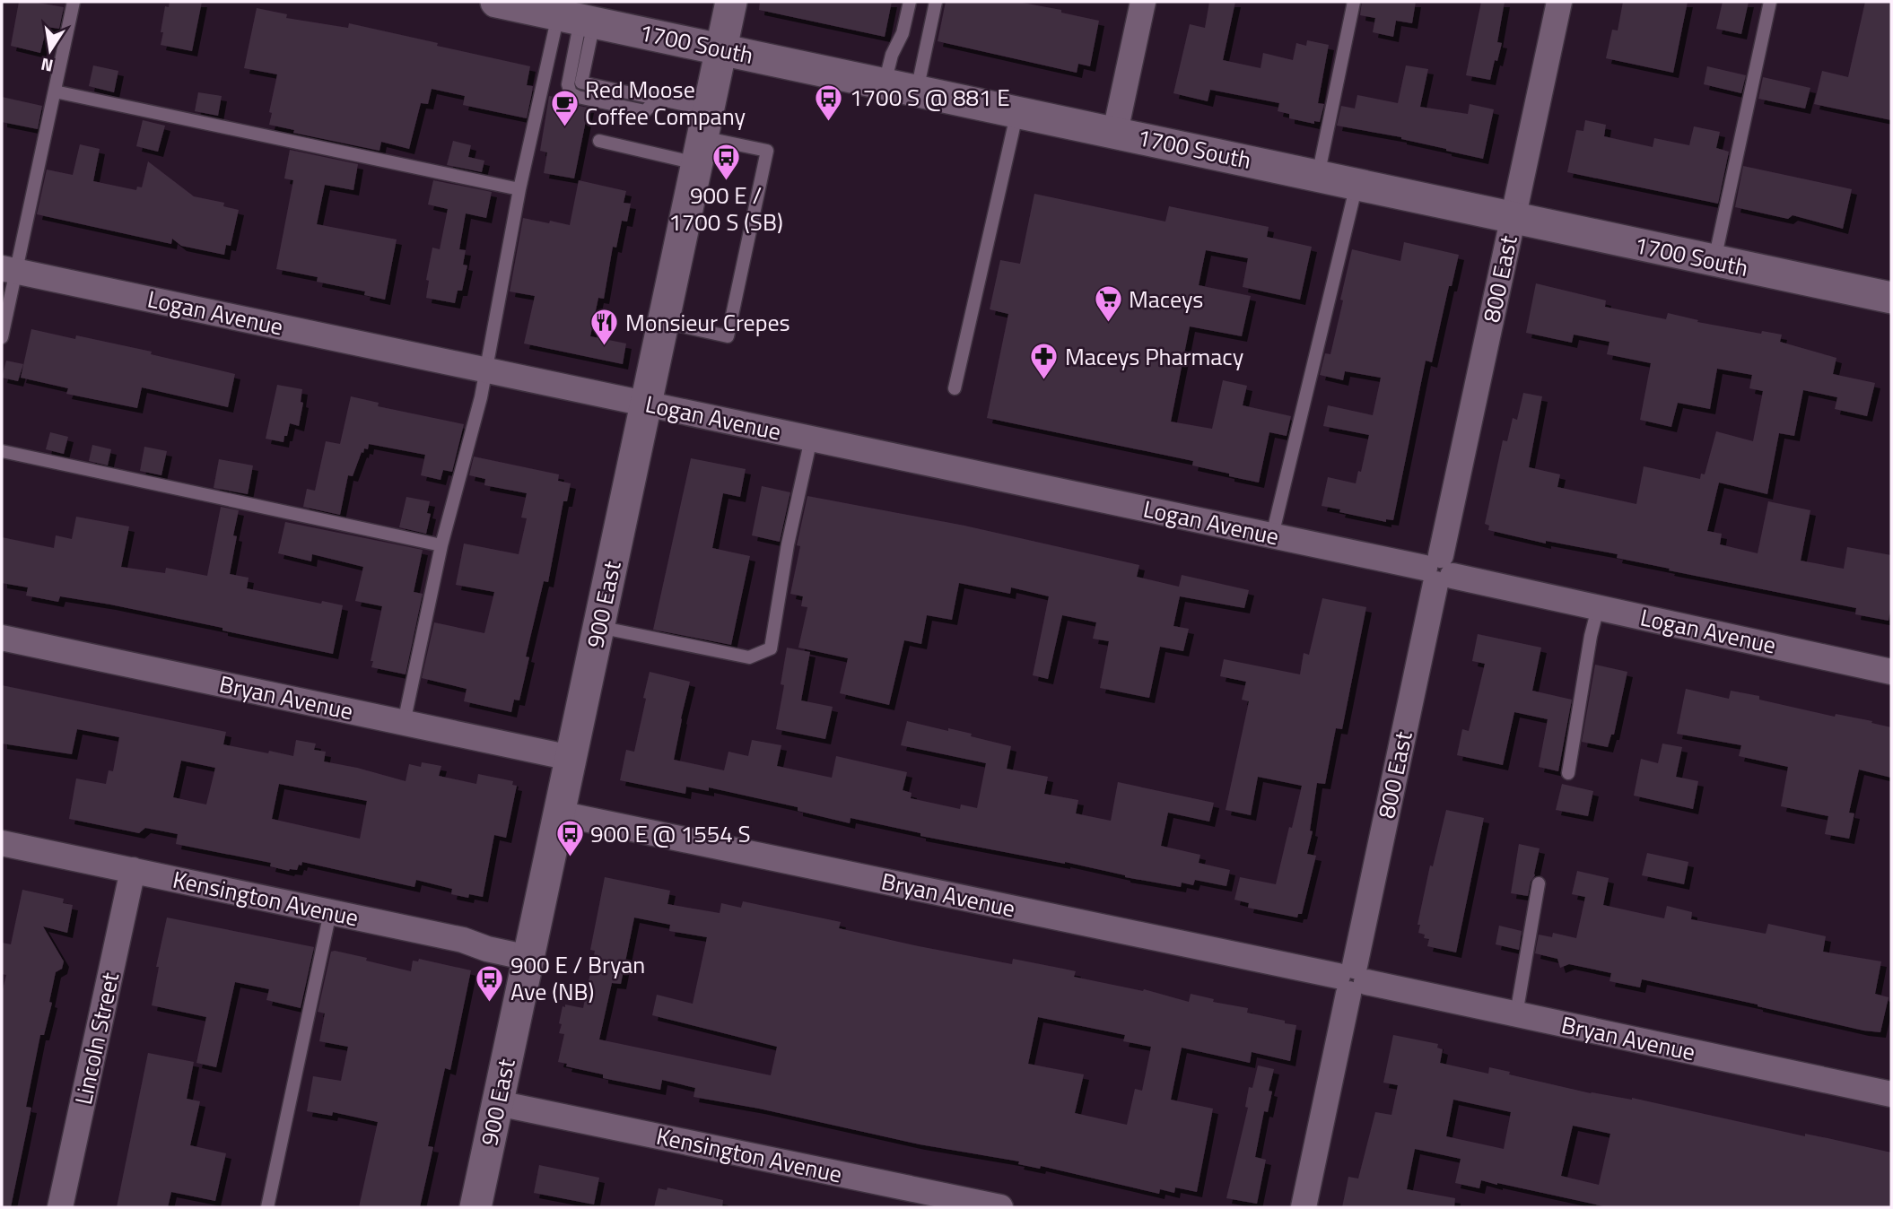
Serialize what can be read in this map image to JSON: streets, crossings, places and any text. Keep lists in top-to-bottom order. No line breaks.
{"streets":{"street":["1700 South","800 East","Logan Avenue","900 East","Bryan Avenue","Kensington Avenue","Lincoln Street"]},"crossings":[["1700 South","800 East"],["1700 South","900 East"],["800 East","Logan Avenue"],["800 East","Bryan Avenue"],["Logan Avenue","900 East"],["900 East","Bryan Avenue"],["900 East","Kensington Avenue"],["Kensington Avenue","Lincoln Street"]],"places":{"bus stop":["1700 S @ 881 E","900 E / 1700 S (SB)","900 E @ 1554 S","900 E / Bryan Ave (NB)"],"cafe":["Red Moose Coffee Company"],"supermarket":["Maceys"],"restaurant":["Monsieur Crepes"],"pharmacy":["Maceys Pharmacy"]},"north":"bottom"}
